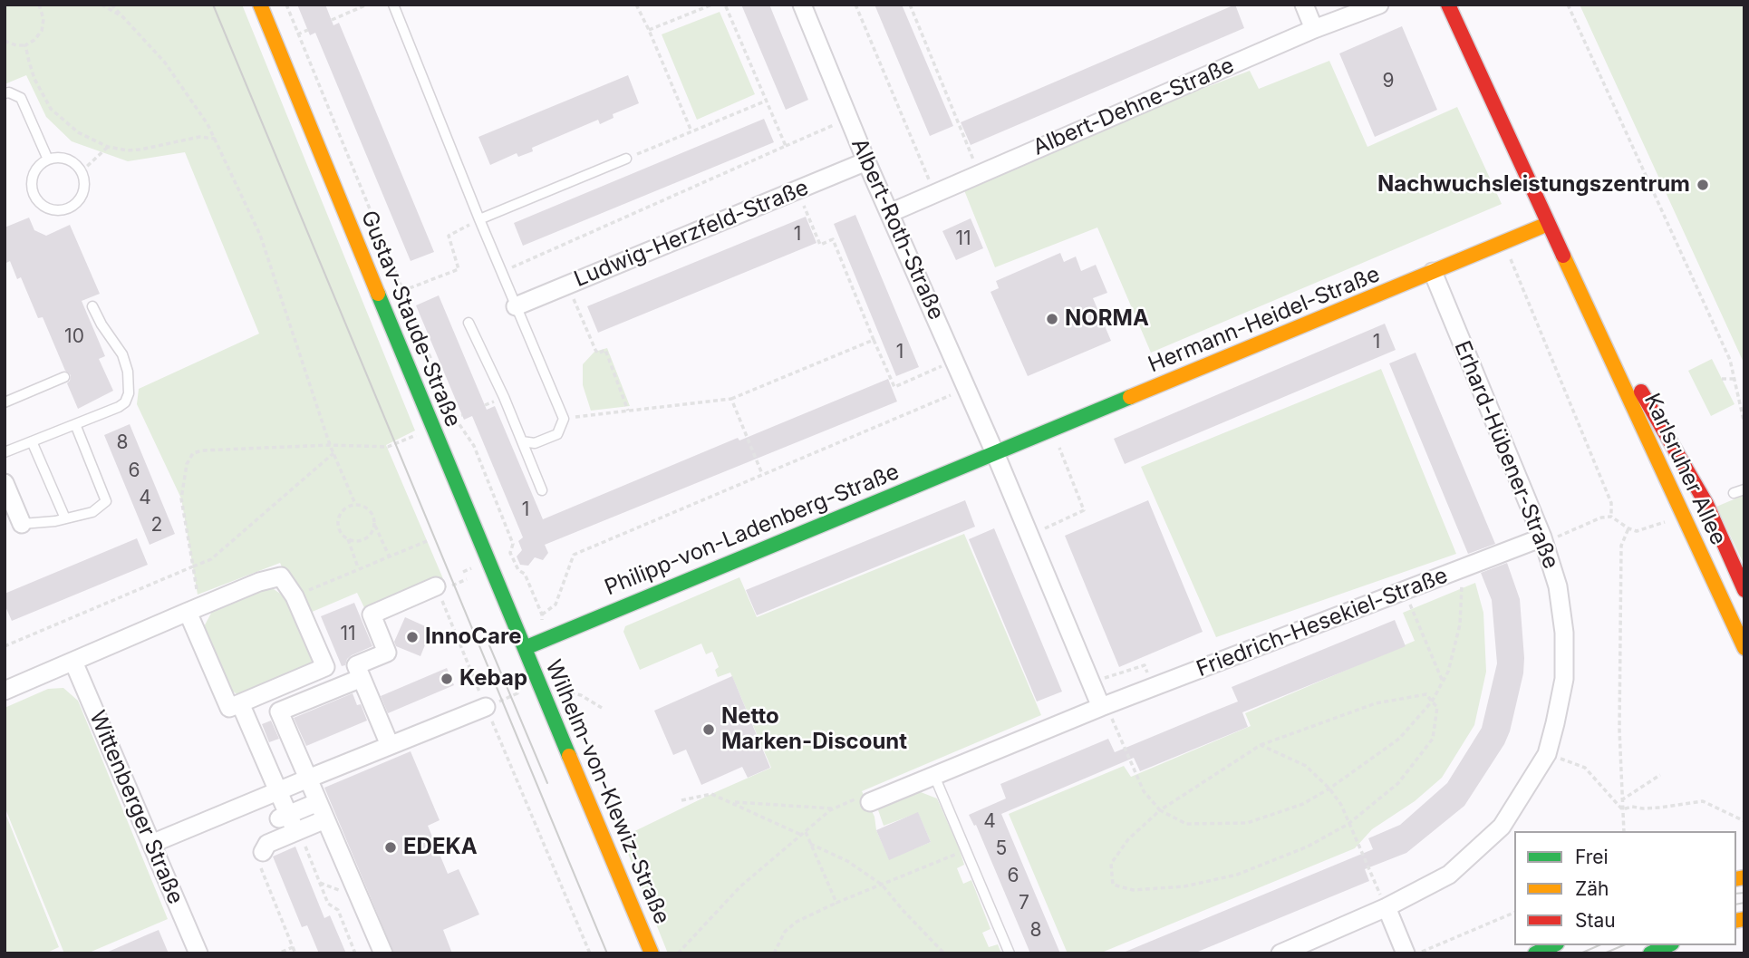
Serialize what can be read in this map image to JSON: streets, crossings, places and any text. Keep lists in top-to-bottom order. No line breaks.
{"streets":{"street":["Albert-Dehne-Straße","Albert-Roth-Straße","Ludwig-Herzfeld-Straße","Gustav-Staude-Straße","Hermann-Heidel-Straße","Erhard-Hübener-Straße","Karlsruher Allee","Philipp-von-Ladenberg-Straße","Friedrich-Hesekiel-Straße","Wilhelm-von-Klewiz-Straße","Wittenberger Straße"]},"crossings":[["Albert-Dehne-Straße","Albert-Roth-Straße"],["Albert-Roth-Straße","Ludwig-Herzfeld-Straße"],["Albert-Roth-Straße","Hermann-Heidel-Straße"],["Albert-Roth-Straße","Philipp-von-Ladenberg-Straße"],["Gustav-Staude-Straße","Philipp-von-Ladenberg-Straße"],["Gustav-Staude-Straße","Wilhelm-von-Klewiz-Straße"],["Hermann-Heidel-Straße","Erhard-Hübener-Straße"],["Hermann-Heidel-Straße","Karlsruher Allee"],["Hermann-Heidel-Straße","Philipp-von-Ladenberg-Straße"],["Erhard-Hübener-Straße","Friedrich-Hesekiel-Straße"],["Philipp-von-Ladenberg-Straße","Wilhelm-von-Klewiz-Straße"]],"places":["Nachwuchsleistungszentrum","NORMA","InnoCare","Kebap","Netto Marken-Discount","EDEKA"],"house_numbers":["9","1","11","10","1","1","8","6","4","1","2","11","4","5","6","7","8"],"legend":["Frei","Zäh","Stau"]}
